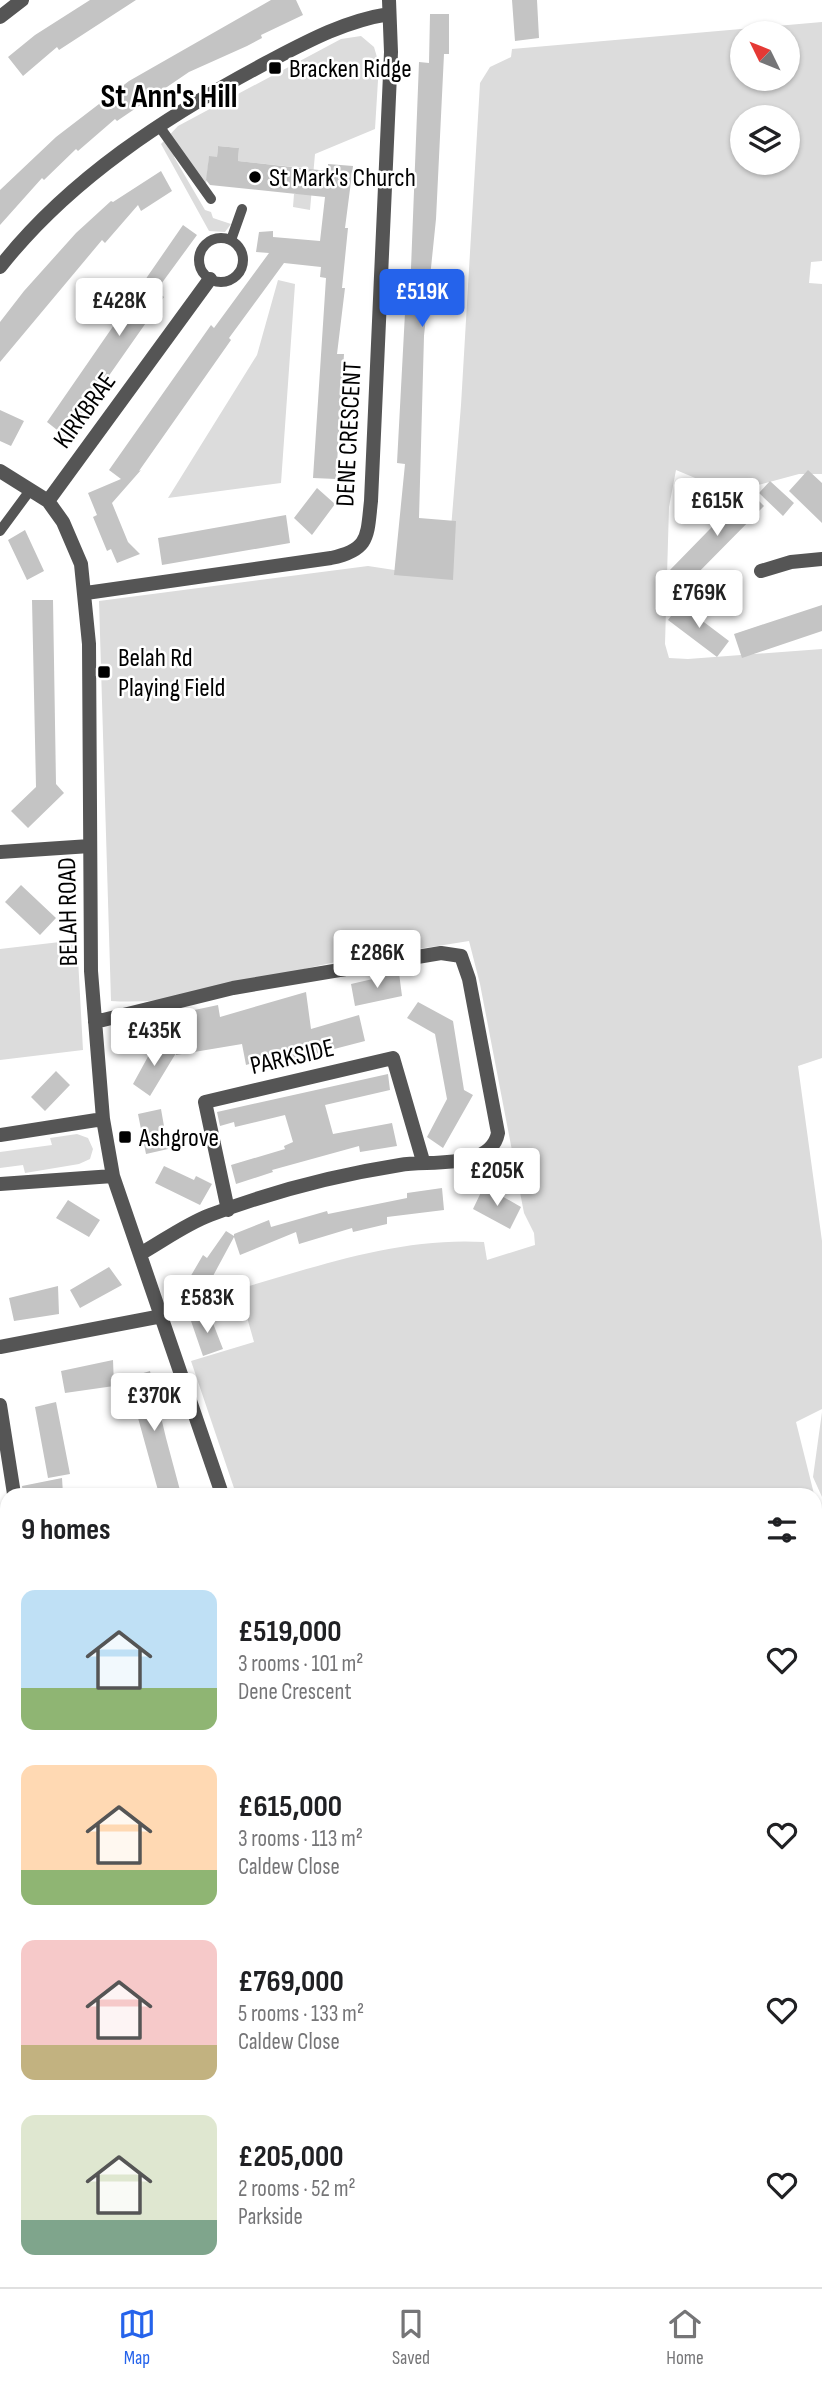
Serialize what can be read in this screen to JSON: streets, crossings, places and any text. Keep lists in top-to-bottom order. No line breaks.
{"streets":{"street":["KIRKBRAE","DENE CRESCENT","BELAH ROAD","PARKSIDE"]},"crossings":[["KIRKBRAE","BELAH ROAD"],["DENE CRESCENT","BELAH ROAD"]],"districts":["St Ann's Hill"],"places":{"transit":["Bracken Ridge","Belah Rd Playing Field","Ashgrove"],"other":["St Mark's Church"]},"north":"top left","page":{"price":["£519K","£428K","£615K","£769K","£286K","£435K","£205K","£583K","£370K"],"heading":"9 homes","list":[{"name":"£519,000","note":"3 rooms · 101 m² · Dene Crescent"},{"name":"£615,000","note":"3 rooms · 113 m² · Caldew Close"},{"name":"£769,000","note":"5 rooms · 133 m² · Caldew Close"},{"name":"£205,000","note":"2 rooms · 52 m² · Parkside"}],"tabs":["Map","Saved","Home"]}}
